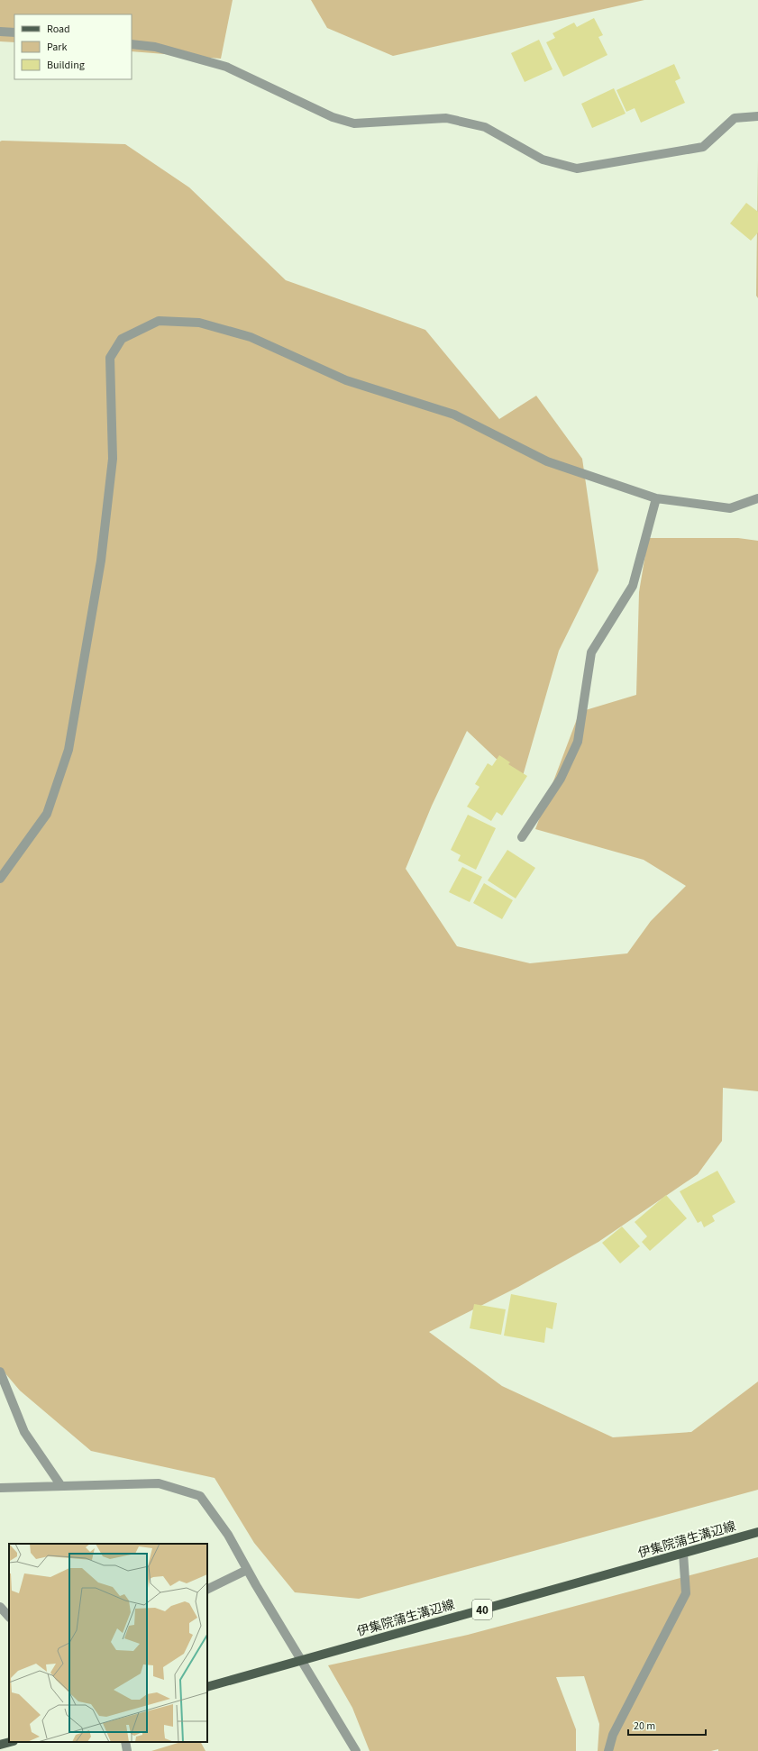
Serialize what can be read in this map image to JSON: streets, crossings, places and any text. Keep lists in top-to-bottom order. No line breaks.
{"streets":{"main road":["伊集院蒲生溝辺線","40"]},"legend":["Road","Park","Building"],"scale_bar":"20 m"}
